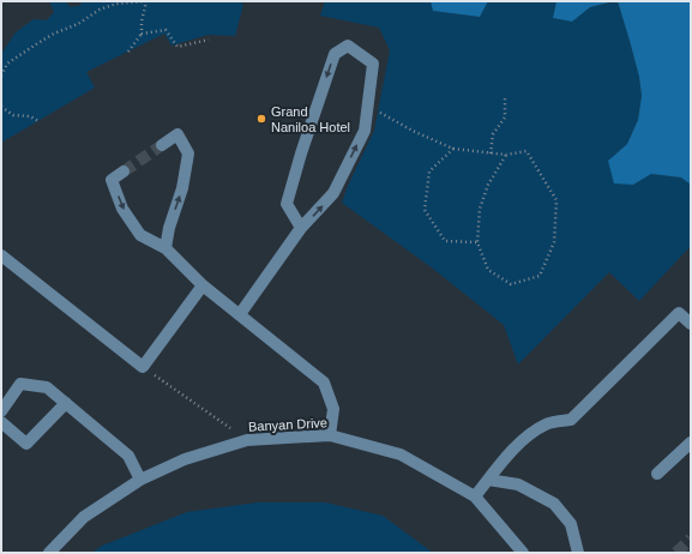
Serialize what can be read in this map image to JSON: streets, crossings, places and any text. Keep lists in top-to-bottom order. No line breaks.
{"streets":{"street":["Banyan Drive"]},"places":["Grand Naniloa Hotel"]}
